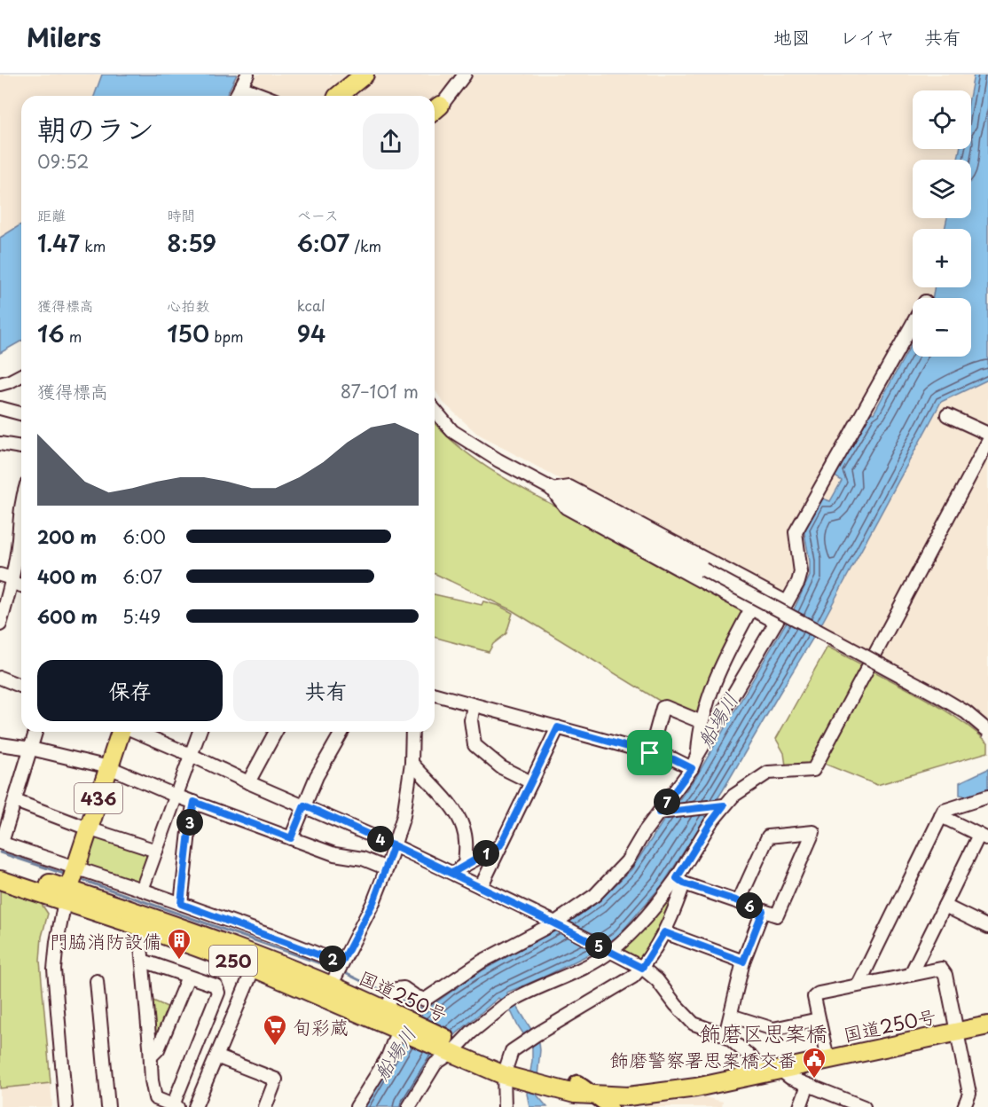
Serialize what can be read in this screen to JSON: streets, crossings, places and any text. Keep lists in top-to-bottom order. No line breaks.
{"streets":{"highway":["436","250","国道250号"]},"crossings":[["436","国道250号"]],"districts":["飾磨区思案橋"],"water":["船場川"],"places":{"building":["門脇消防設備"],"supermarket":["旬彩蔵"],"public building":["飾磨警察署思案橋交番"]},"page":{"header":"Milers","nav":["地図","レイヤ","共有"],"map_buttons":["+","−"],"heading":["朝のラン","09:52"],"stats":[["距離","1.47 km"],["時間","8:59"],["ペース","6:07 /km"],["獲得標高","16 m"],["心拍数","150 bpm"],["kcal","94"]],"chart":["獲得標高","87–101 m"],"list":[{"name":"200 m","note":"6:00"},{"name":"400 m","note":"6:07"},{"name":"600 m","note":"5:49"}],"buttons":["保存","共有"],"pins":["7","3","4","1","6","5","2"]}}
